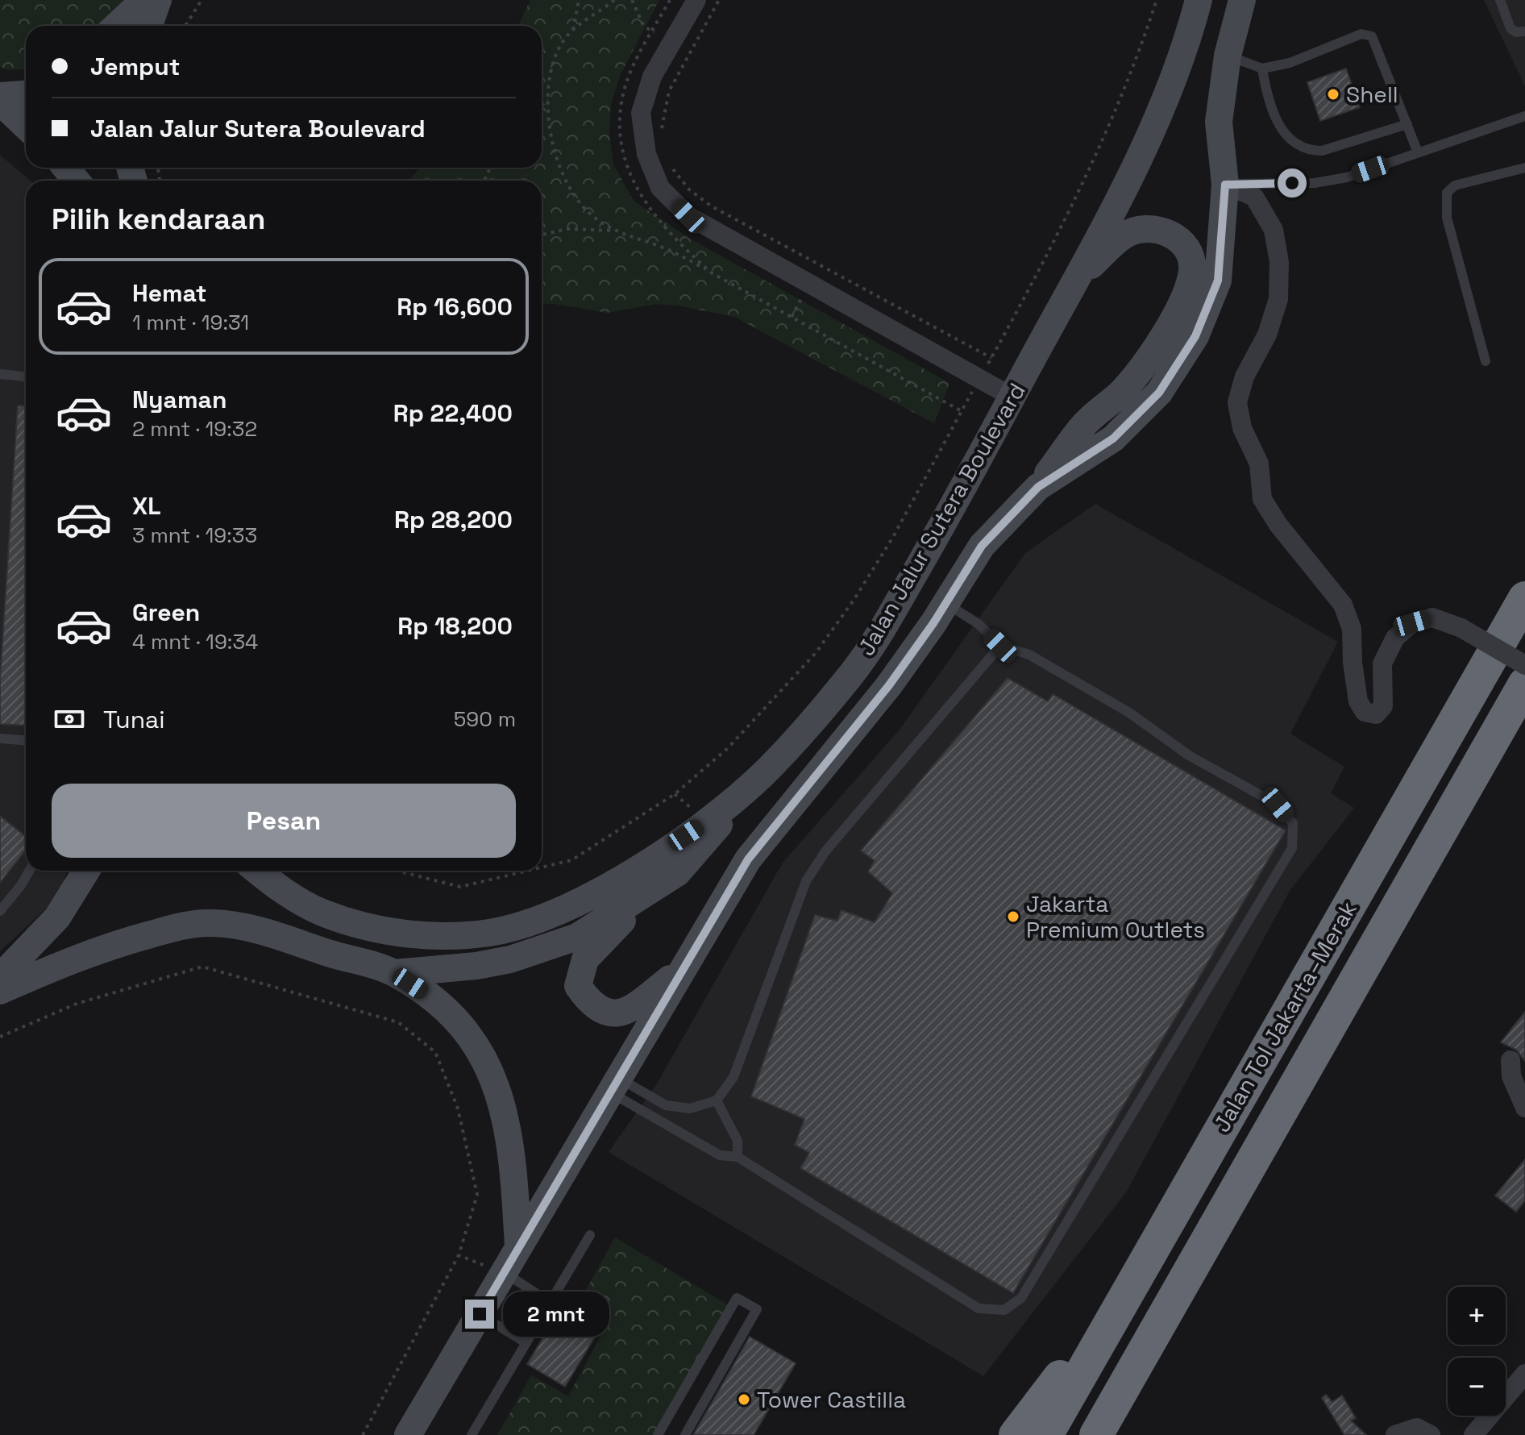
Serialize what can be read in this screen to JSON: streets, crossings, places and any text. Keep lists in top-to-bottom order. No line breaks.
{"streets":{"highway":["Jalan Tol Jakarta–Merak"],"main road":["Jalan Jalur Sutera Boulevard"]},"places":["Shell","Jakarta Premium Outlets","Tower Castilla"],"page":{"banner":["Jemput","Jalan Jalur Sutera Boulevard"],"heading":"Pilih kendaraan","list":[{"name":"Hemat","note":"1 mnt · 19:31","value":"Rp 16,600"},{"name":"Nyaman","note":"2 mnt · 19:32","value":"Rp 22,400"},{"name":"XL","note":"3 mnt · 19:33","value":"Rp 28,200"},{"name":"Green","note":"4 mnt · 19:34","value":"Rp 18,200"}],"pay":["Tunai","590 m"],"buttons":"Pesan","map_buttons":["+","−"],"bubble":"2 mnt"}}
